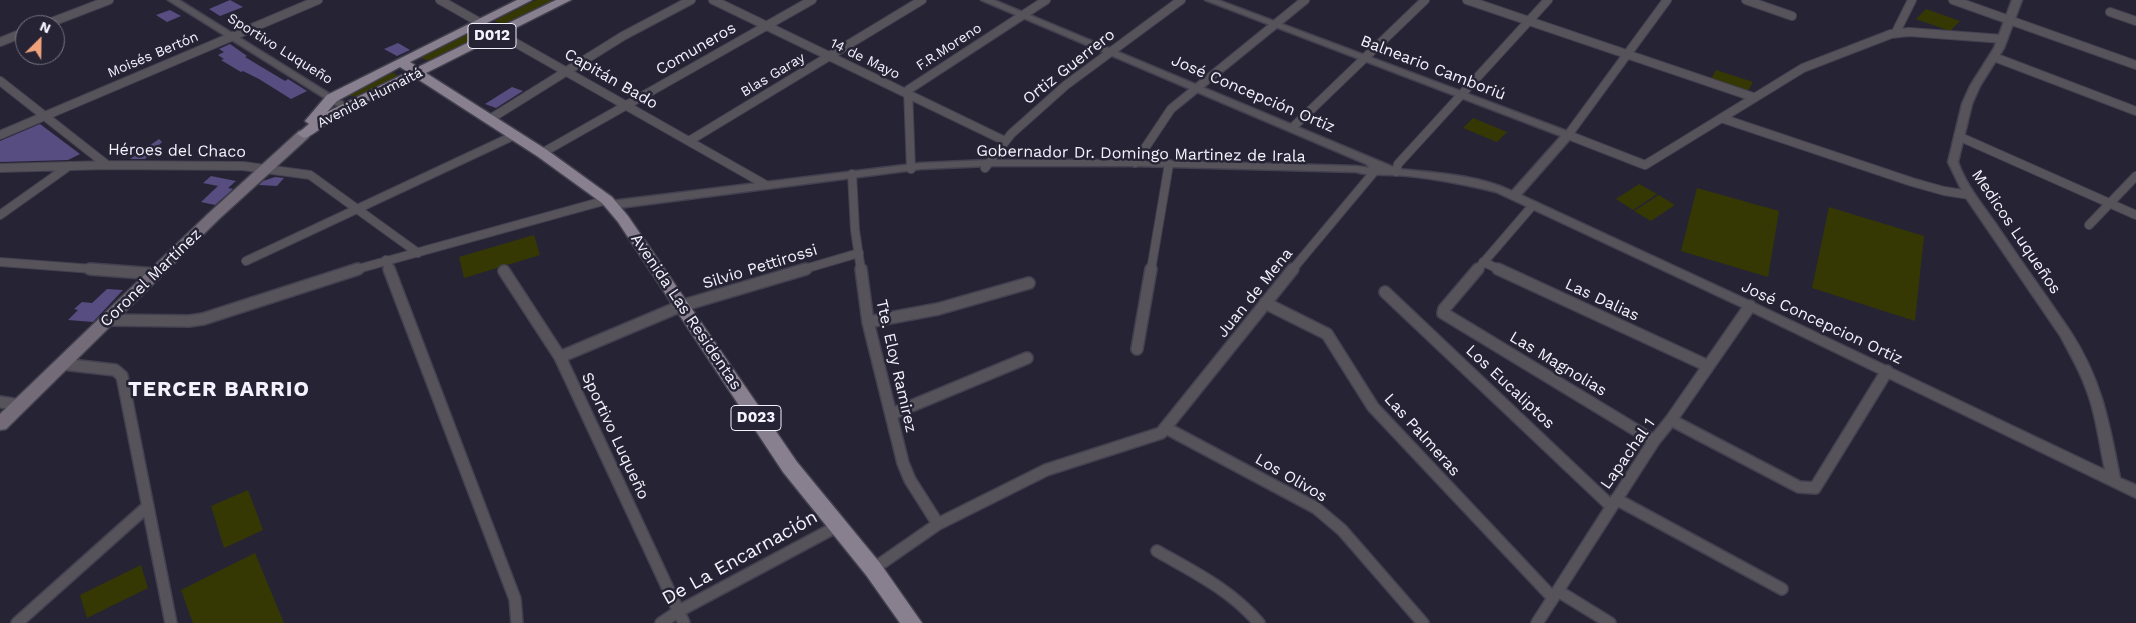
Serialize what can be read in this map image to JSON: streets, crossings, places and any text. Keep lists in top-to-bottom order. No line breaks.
{"streets":{"main road":["D012","Avenida Humaitá","Coronel Martínez","Avenida Las Residentas","D023"],"street":["F.R.Moreno","Sportivo Luqueño","Comuneros","Moisés Bertón","14 de Mayo","Ortiz Guerrero","Balneario Camboriú","Blas Garay","Capitán Bado","José Concepción Ortiz","Héroes del Chaco","Gobernador Dr. Domingo Martinez de Irala","Medicos Luqueños","Silvio Pettirossi","Juan de Mena","Las Dalias","José Concepcion Ortiz","Las Magnolias","Tte. Eloy Ramirez","Los Eucaliptos","Las Palmeras","Lapachal 1","Los Olivos","De La Encarnación"]},"crossings":[["F.R.Moreno","14 de Mayo"],["F.R.Moreno","José Concepción Ortiz"],["F.R.Moreno","Gobernador Dr. Domingo Martinez de Irala"],["Sportivo Luqueño","Moisés Bertón"],["Sportivo Luqueño","Avenida Humaitá"],["Sportivo Luqueño","Silvio Pettirossi"],["Sportivo Luqueño","De La Encarnación"],["Comuneros","14 de Mayo"],["Comuneros","Capitán Bado"],["Comuneros","Avenida Las Residentas"],["14 de Mayo","Ortiz Guerrero"],["14 de Mayo","Blas Garay"],["Ortiz Guerrero","José Concepción Ortiz"],["Ortiz Guerrero","Gobernador Dr. Domingo Martinez de Irala"],["Blas Garay","Capitán Bado"],["Capitán Bado","Avenida Humaitá"],["Capitán Bado","Gobernador Dr. Domingo Martinez de Irala"],["José Concepción Ortiz","Gobernador Dr. Domingo Martinez de Irala"],["José Concepción Ortiz","José Concepcion Ortiz"],["Avenida Humaitá","Coronel Martínez"],["Avenida Humaitá","Avenida Las Residentas"],["Héroes del Chaco","Coronel Martínez"],["Gobernador Dr. Domingo Martinez de Irala","Juan de Mena"],["Gobernador Dr. Domingo Martinez de Irala","Avenida Las Residentas"],["Gobernador Dr. Domingo Martinez de Irala","Tte. Eloy Ramirez"],["Medicos Luqueños","José Concepcion Ortiz"],["Silvio Pettirossi","Avenida Las Residentas"],["Silvio Pettirossi","Tte. Eloy Ramirez"],["Juan de Mena","Las Palmeras"],["Juan de Mena","Los Olivos"],["Las Dalias","Las Magnolias"],["Las Dalias","Lapachal 1"],["Avenida Las Residentas","De La Encarnación"],["José Concepcion Ortiz","Lapachal 1"],["Las Magnolias","Lapachal 1"],["Los Eucaliptos","Lapachal 1"],["Las Palmeras","Lapachal 1"]],"districts":["TERCER BARRIO"],"north":"top right"}
